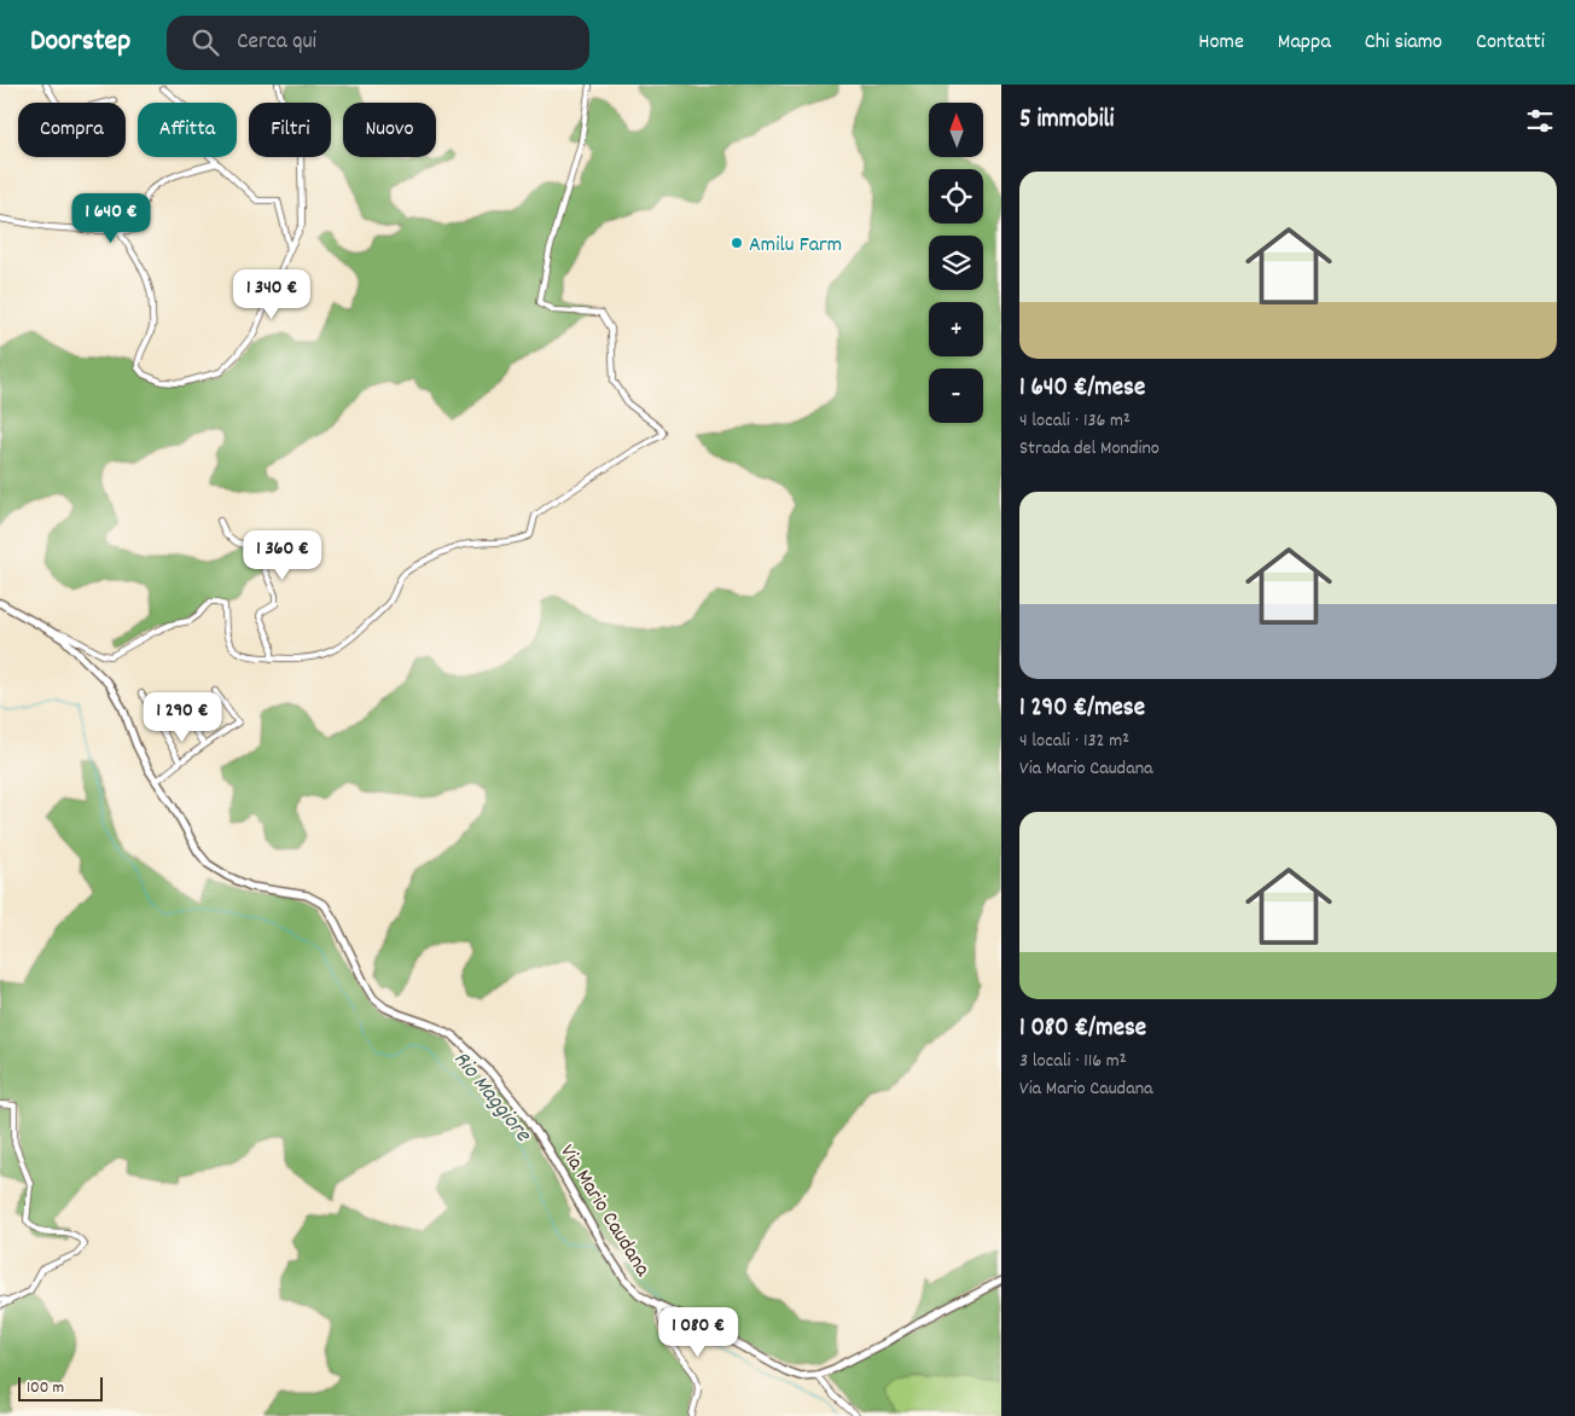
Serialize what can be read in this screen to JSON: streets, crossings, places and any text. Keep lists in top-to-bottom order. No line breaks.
{"streets":{"main road":["Via Mario Caudana"]},"water":["Rio Maggiore"],"places":["Amilu Farm"],"scale_bar":"100 m","north":"top","page":{"header":"Doorstep","search":"Cerca qui","nav":["Home","Mappa","Chi siamo","Contatti"],"heading":"5 immobili","map_buttons":["+","−"],"chip":["Compra","Affitta","Filtri","Nuovo"],"list":[{"name":"1 640 €/mese","note":"4 locali · 136 m² · Strada del Mondino"},{"name":"1 290 €/mese","note":"4 locali · 132 m² · Via Mario Caudana"},{"name":"1 080 €/mese","note":"3 locali · 116 m² · Via Mario Caudana"}],"price":["1 640 €","1 340 €","1 360 €","1 290 €","1 080 €"],"scale":"100 m"}}
